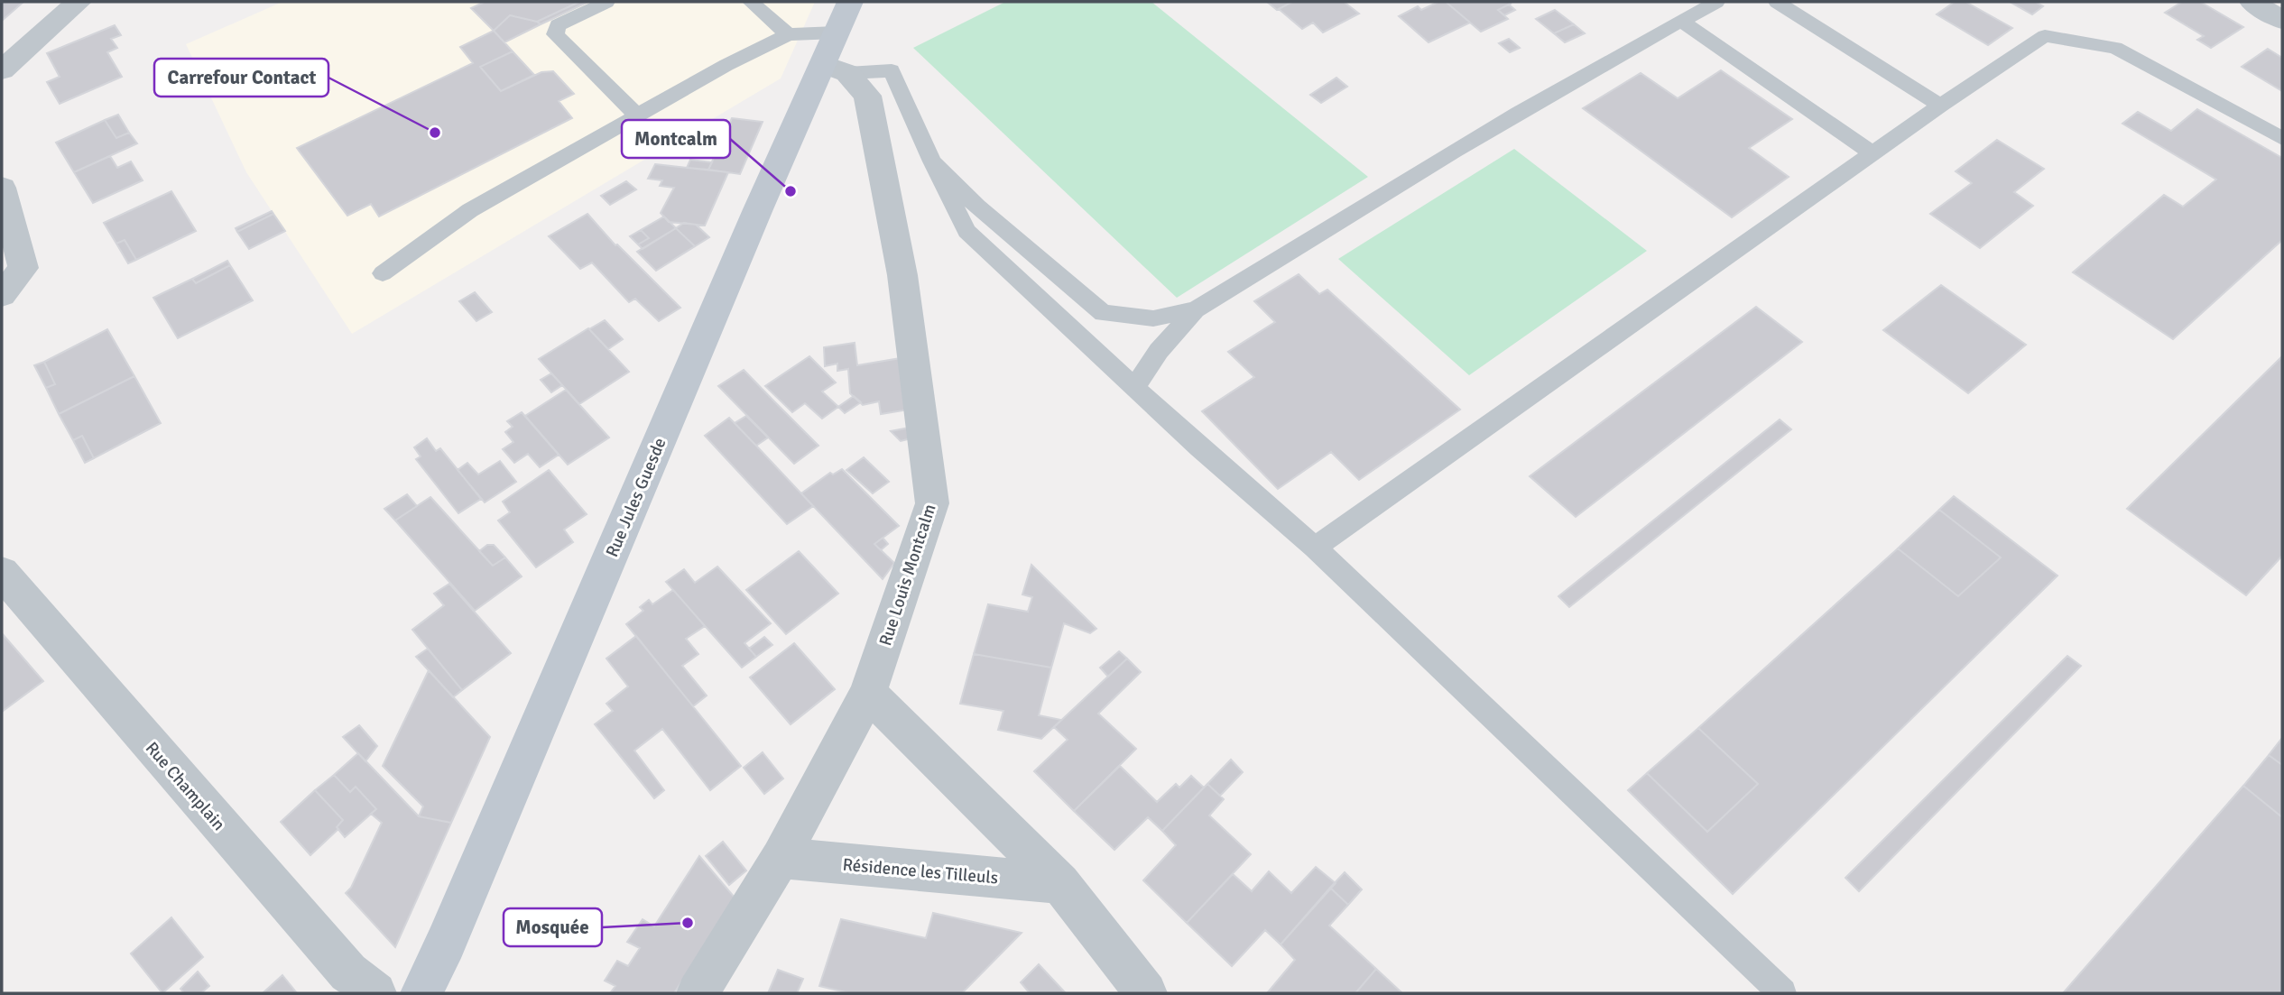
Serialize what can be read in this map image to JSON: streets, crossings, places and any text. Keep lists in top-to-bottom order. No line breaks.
{"streets":{"street":["Rue Jules Guesde","Rue Louis Montcalm","Rue Champlain","Résidence les Tilleuls"]},"crossings":[["Rue Jules Guesde","Rue Louis Montcalm"],["Rue Louis Montcalm","Résidence les Tilleuls"]],"places":["Carrefour Contact","Montcalm","Mosquée"]}
